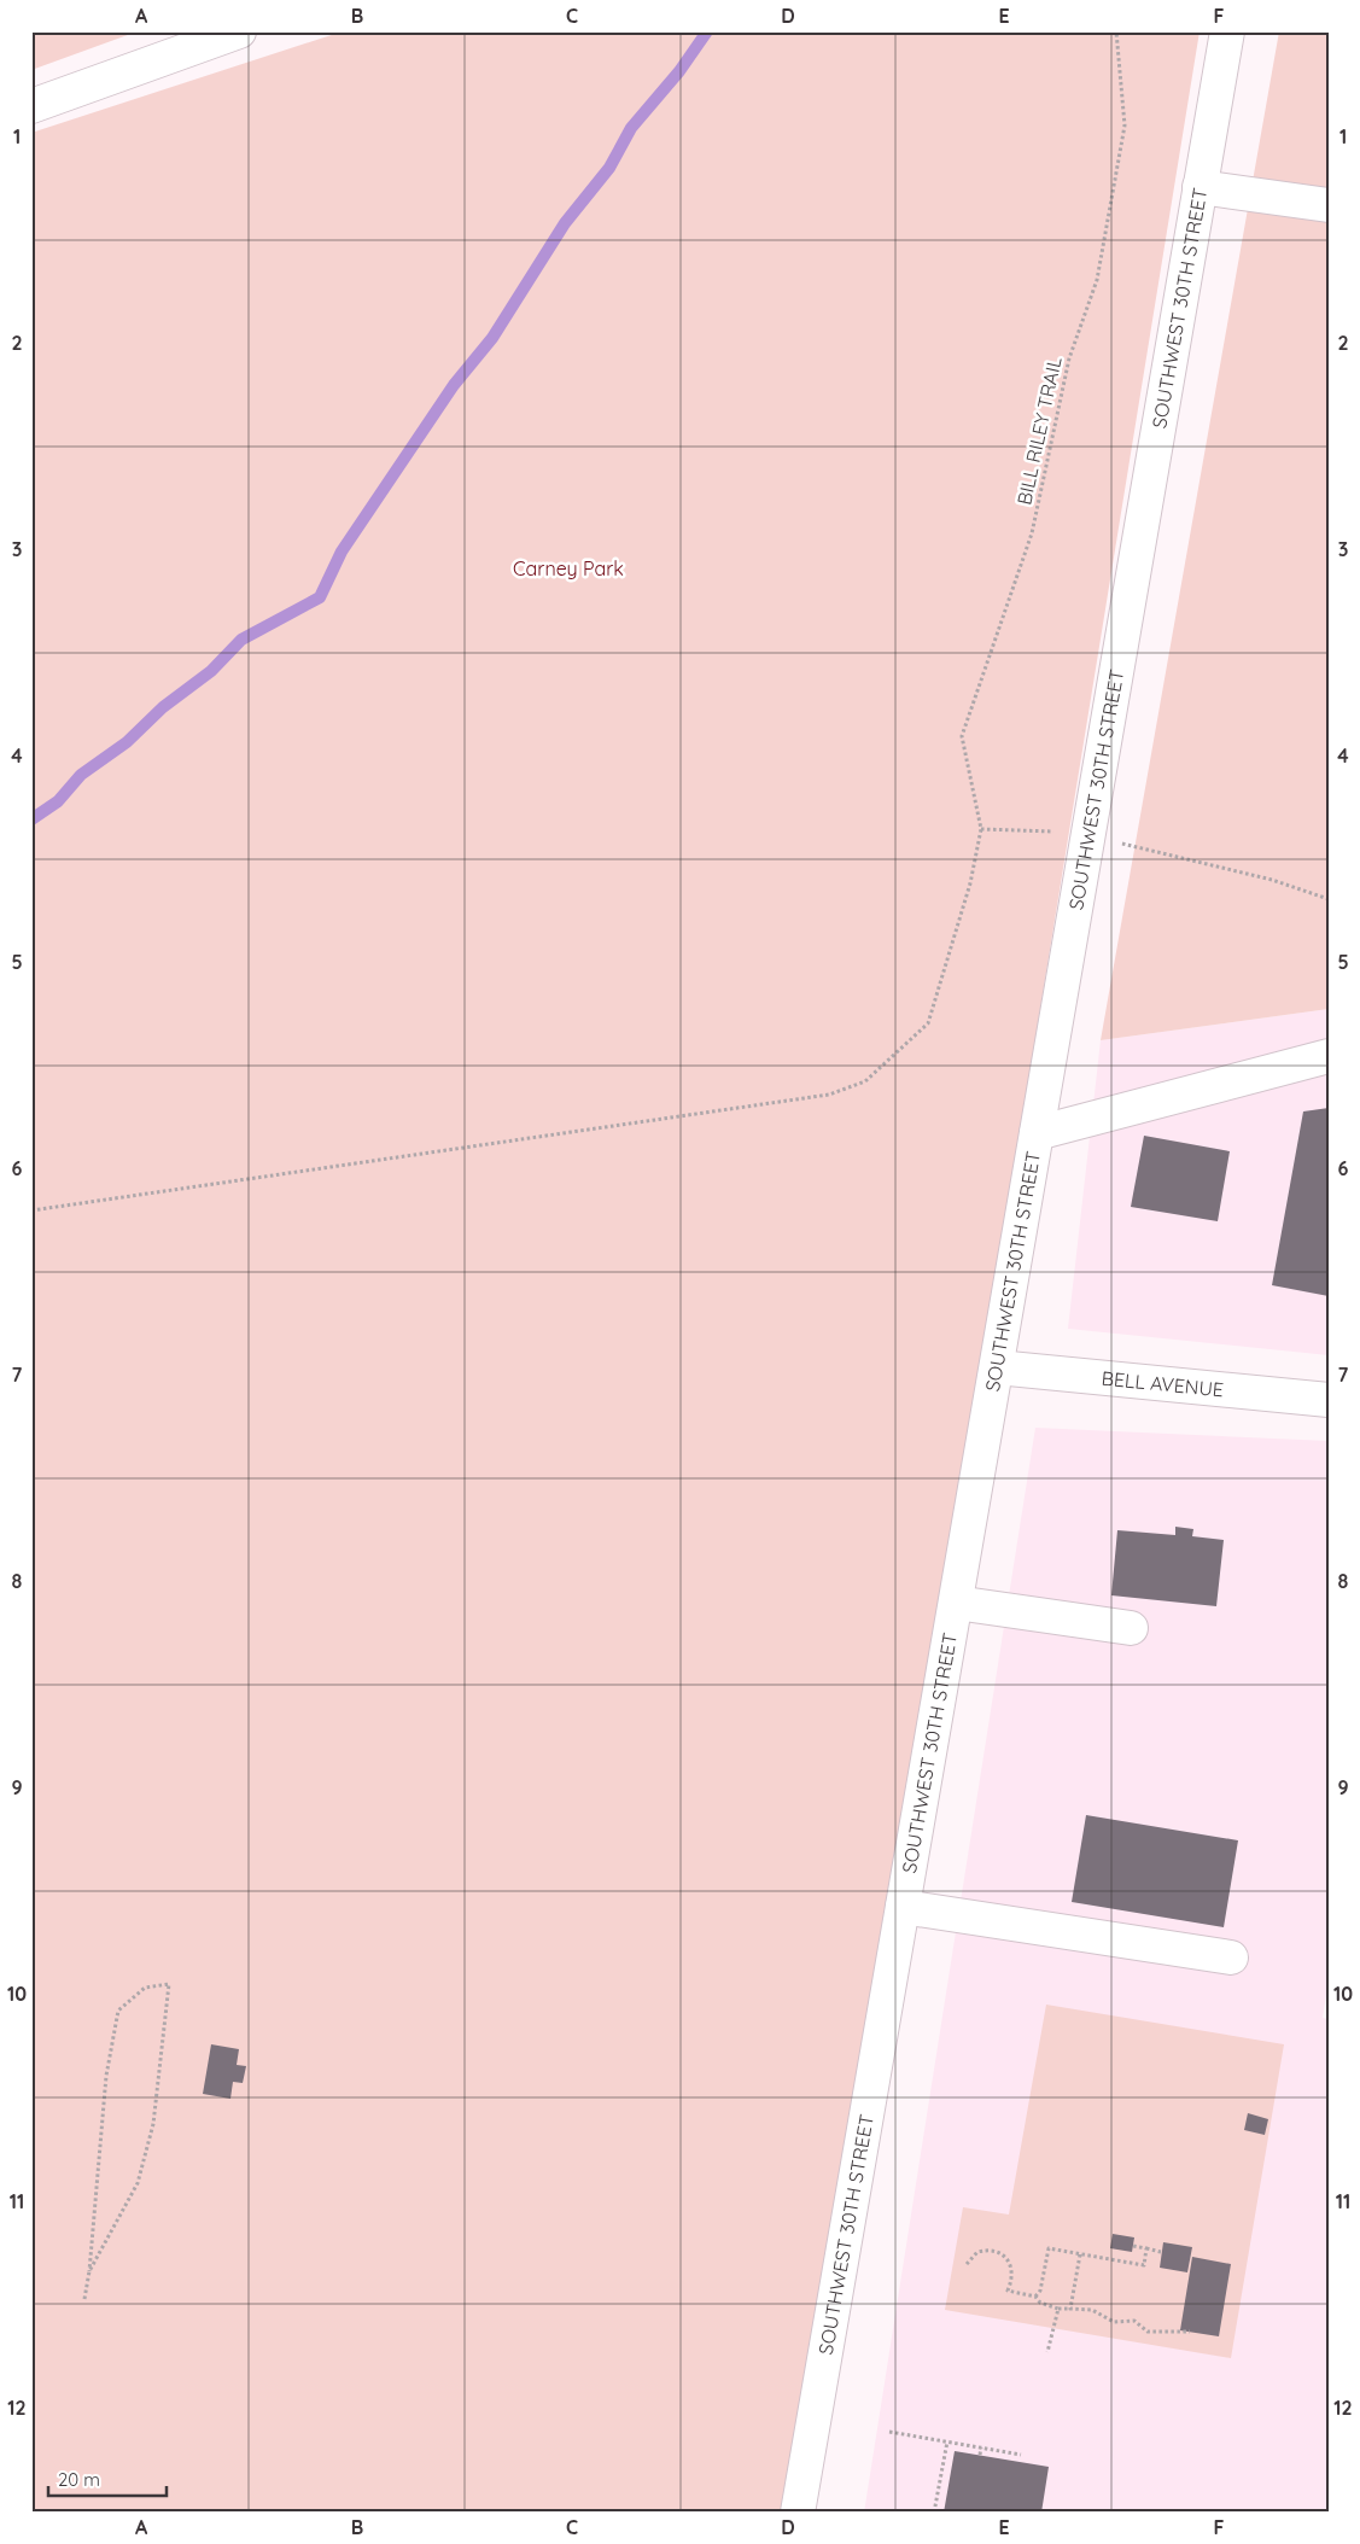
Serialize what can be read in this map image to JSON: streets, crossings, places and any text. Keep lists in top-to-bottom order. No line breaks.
{"streets":{"street":["SOUTHWEST 30TH STREET","BELL AVENUE"],"path":["BILL RILEY TRAIL"]},"crossings":[["SOUTHWEST 30TH STREET","BELL AVENUE"]],"parks":["Carney Park"],"scale_bar":"20 m","grid":{"columns":["A","B","C","D","E","F"],"rows":["1","2","3","4","5","6","7","8","9","10","11","12"]}}
